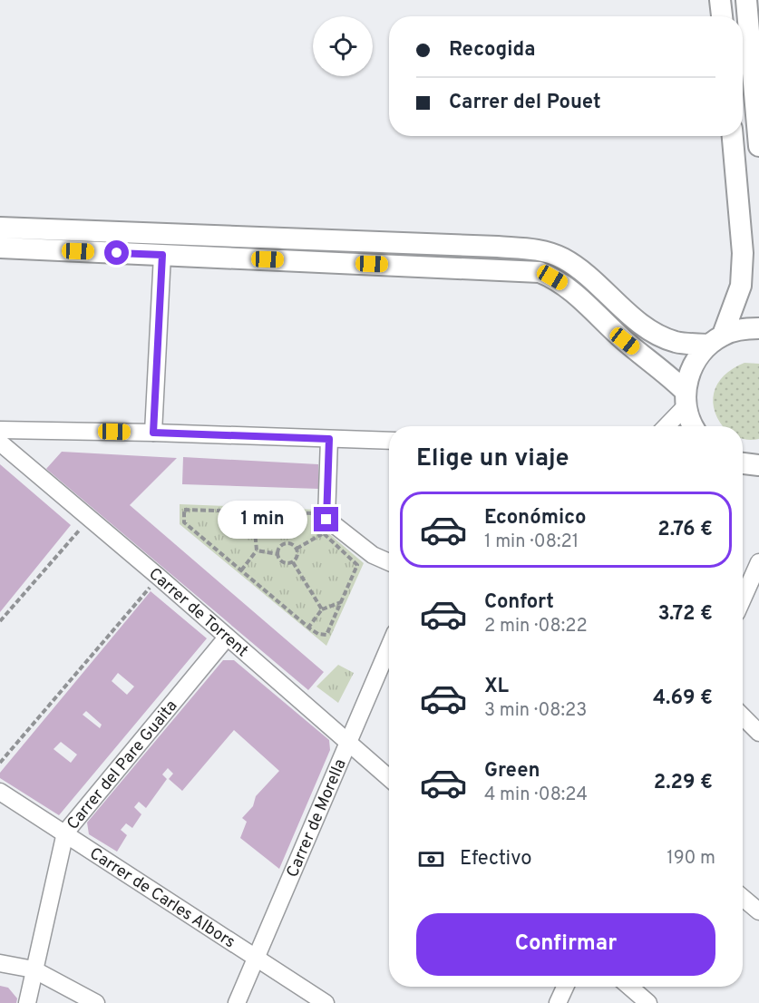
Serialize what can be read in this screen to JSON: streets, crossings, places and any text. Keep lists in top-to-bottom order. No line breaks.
{"streets":{"street":["Carrer de Torrent","Carrer del Pare Guaita","Carrer de Morella","Carrer de Carles Albors"]},"crossings":[["Carrer de Torrent","Carrer del Pare Guaita"],["Carrer de Torrent","Carrer de Morella"],["Carrer del Pare Guaita","Carrer de Carles Albors"],["Carrer de Morella","Carrer de Carles Albors"]],"page":{"banner":["Recogida","Carrer del Pouet"],"heading":"Elige un viaje","list":[{"name":"Económico","note":"1 min · 08:21","value":"2.76 €"},{"name":"Confort","note":"2 min · 08:22","value":"3.72 €"},{"name":"XL","note":"3 min · 08:23","value":"4.69 €"},{"name":"Green","note":"4 min · 08:24","value":"2.29 €"}],"bubble":"1 min","pay":["Efectivo","190 m"],"buttons":"Confirmar"}}
